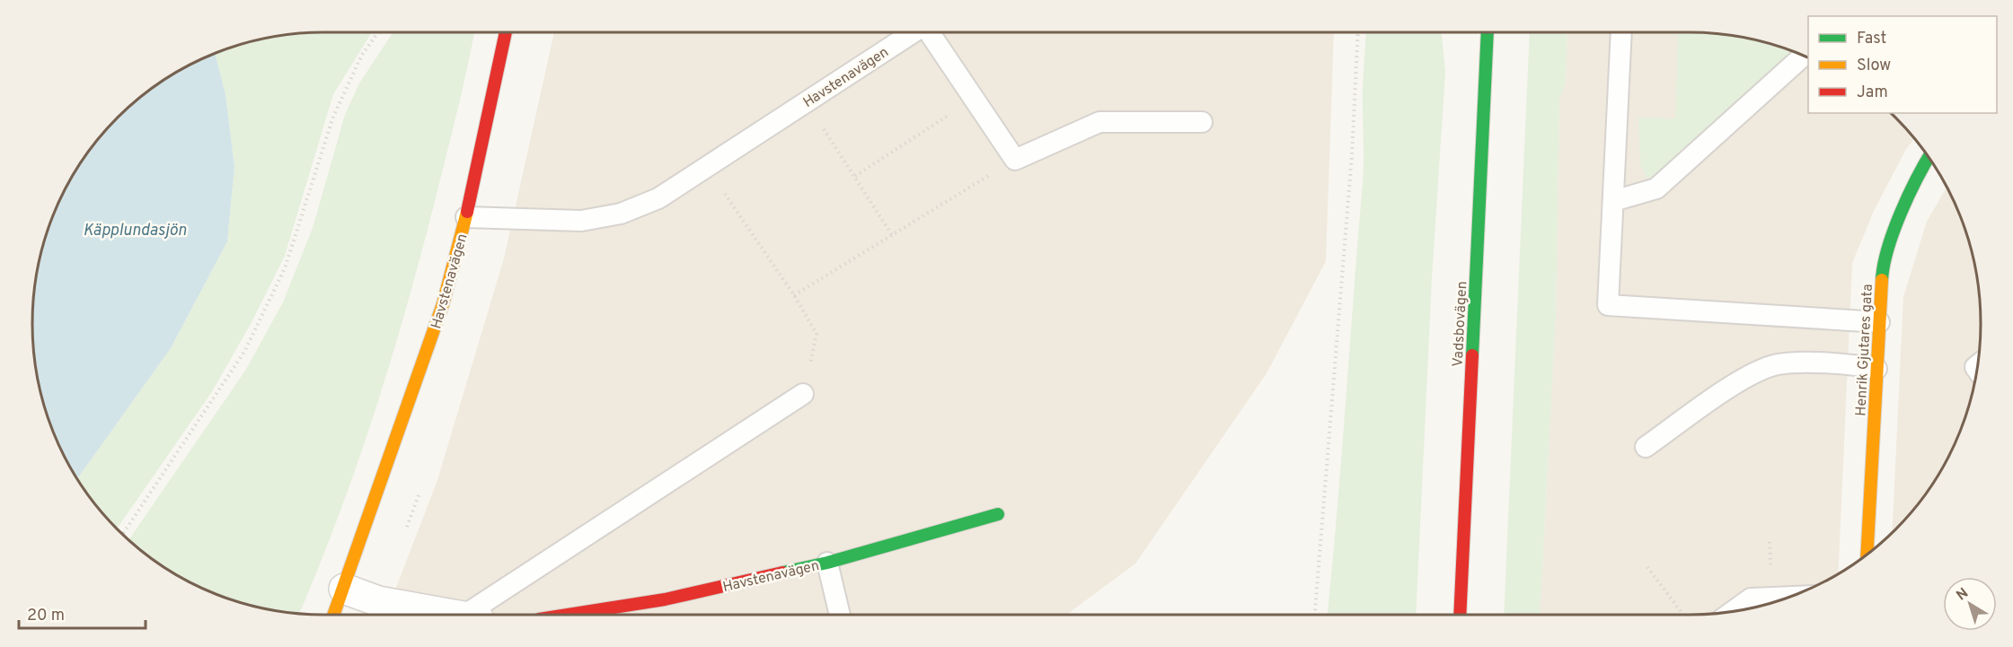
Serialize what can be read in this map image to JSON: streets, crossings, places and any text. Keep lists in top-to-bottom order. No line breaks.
{"streets":{"street":["Havstenavägen","Vadsbovägen","Henrik Gjutares gata"]},"water":["Käpplundasjön"],"legend":["Fast","Slow","Jam"],"scale_bar":"20 m","north":"top left"}
